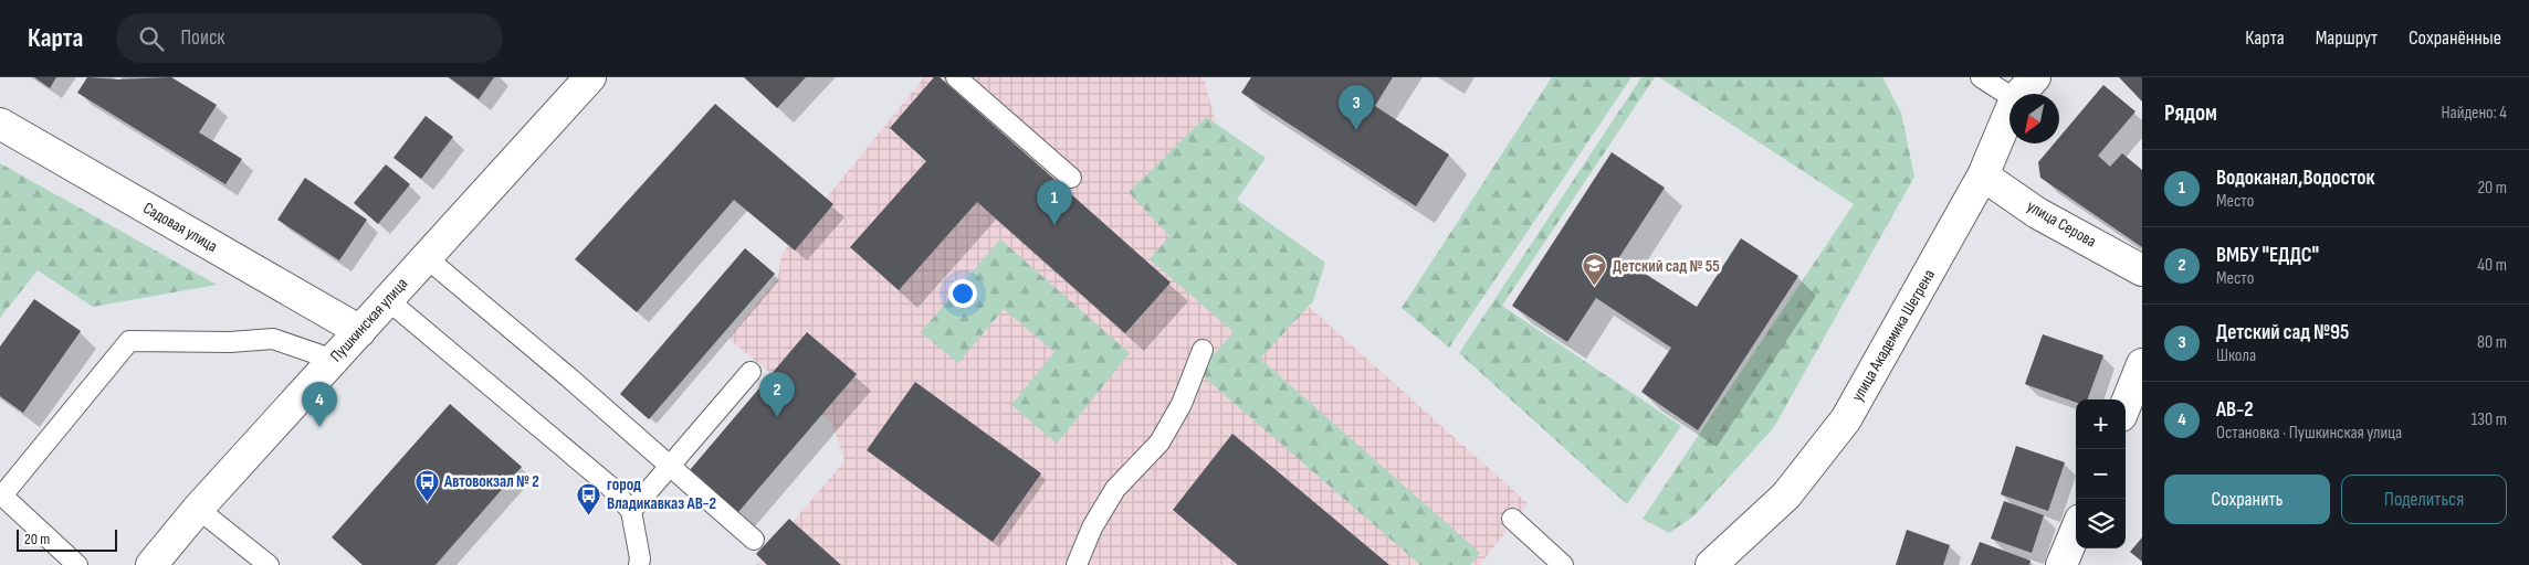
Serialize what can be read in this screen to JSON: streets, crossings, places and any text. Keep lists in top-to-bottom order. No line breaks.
{"streets":{"street":["улица Серова","Садовая улица","Пушкинская улица","улица Академика Шегрена"]},"crossings":[["улица Серова","улица Академика Шегрена"],["Садовая улица","Пушкинская улица"]],"places":{"school or university":["Детский сад № 55"],"bus stop":["Автовокзал № 2","город Владикавказ АВ-2"]},"scale_bar":"20 m","north":"bottom left","page":{"header":"Карта","search":"Поиск","nav":["Карта","Маршрут","Сохранённые"],"heading":["Рядом","Найдено: 4"],"pins":["3","1","2","4"],"list":[{"mark":"1","name":"Водоканал,Водосток","note":"Место","value":"20 m"},{"mark":"2","name":"ВМБУ \"ЕДДС\"","note":"Место","value":"40 m"},{"mark":"3","name":"Детский сад №95","note":"Школа","value":"80 m"},{"mark":"4","name":"АВ-2","note":"Остановка · Пушкинская улица","value":"130 m"}],"map_buttons":["+","−"],"buttons":["Сохранить","Поделиться"],"scale":"20 m"}}
